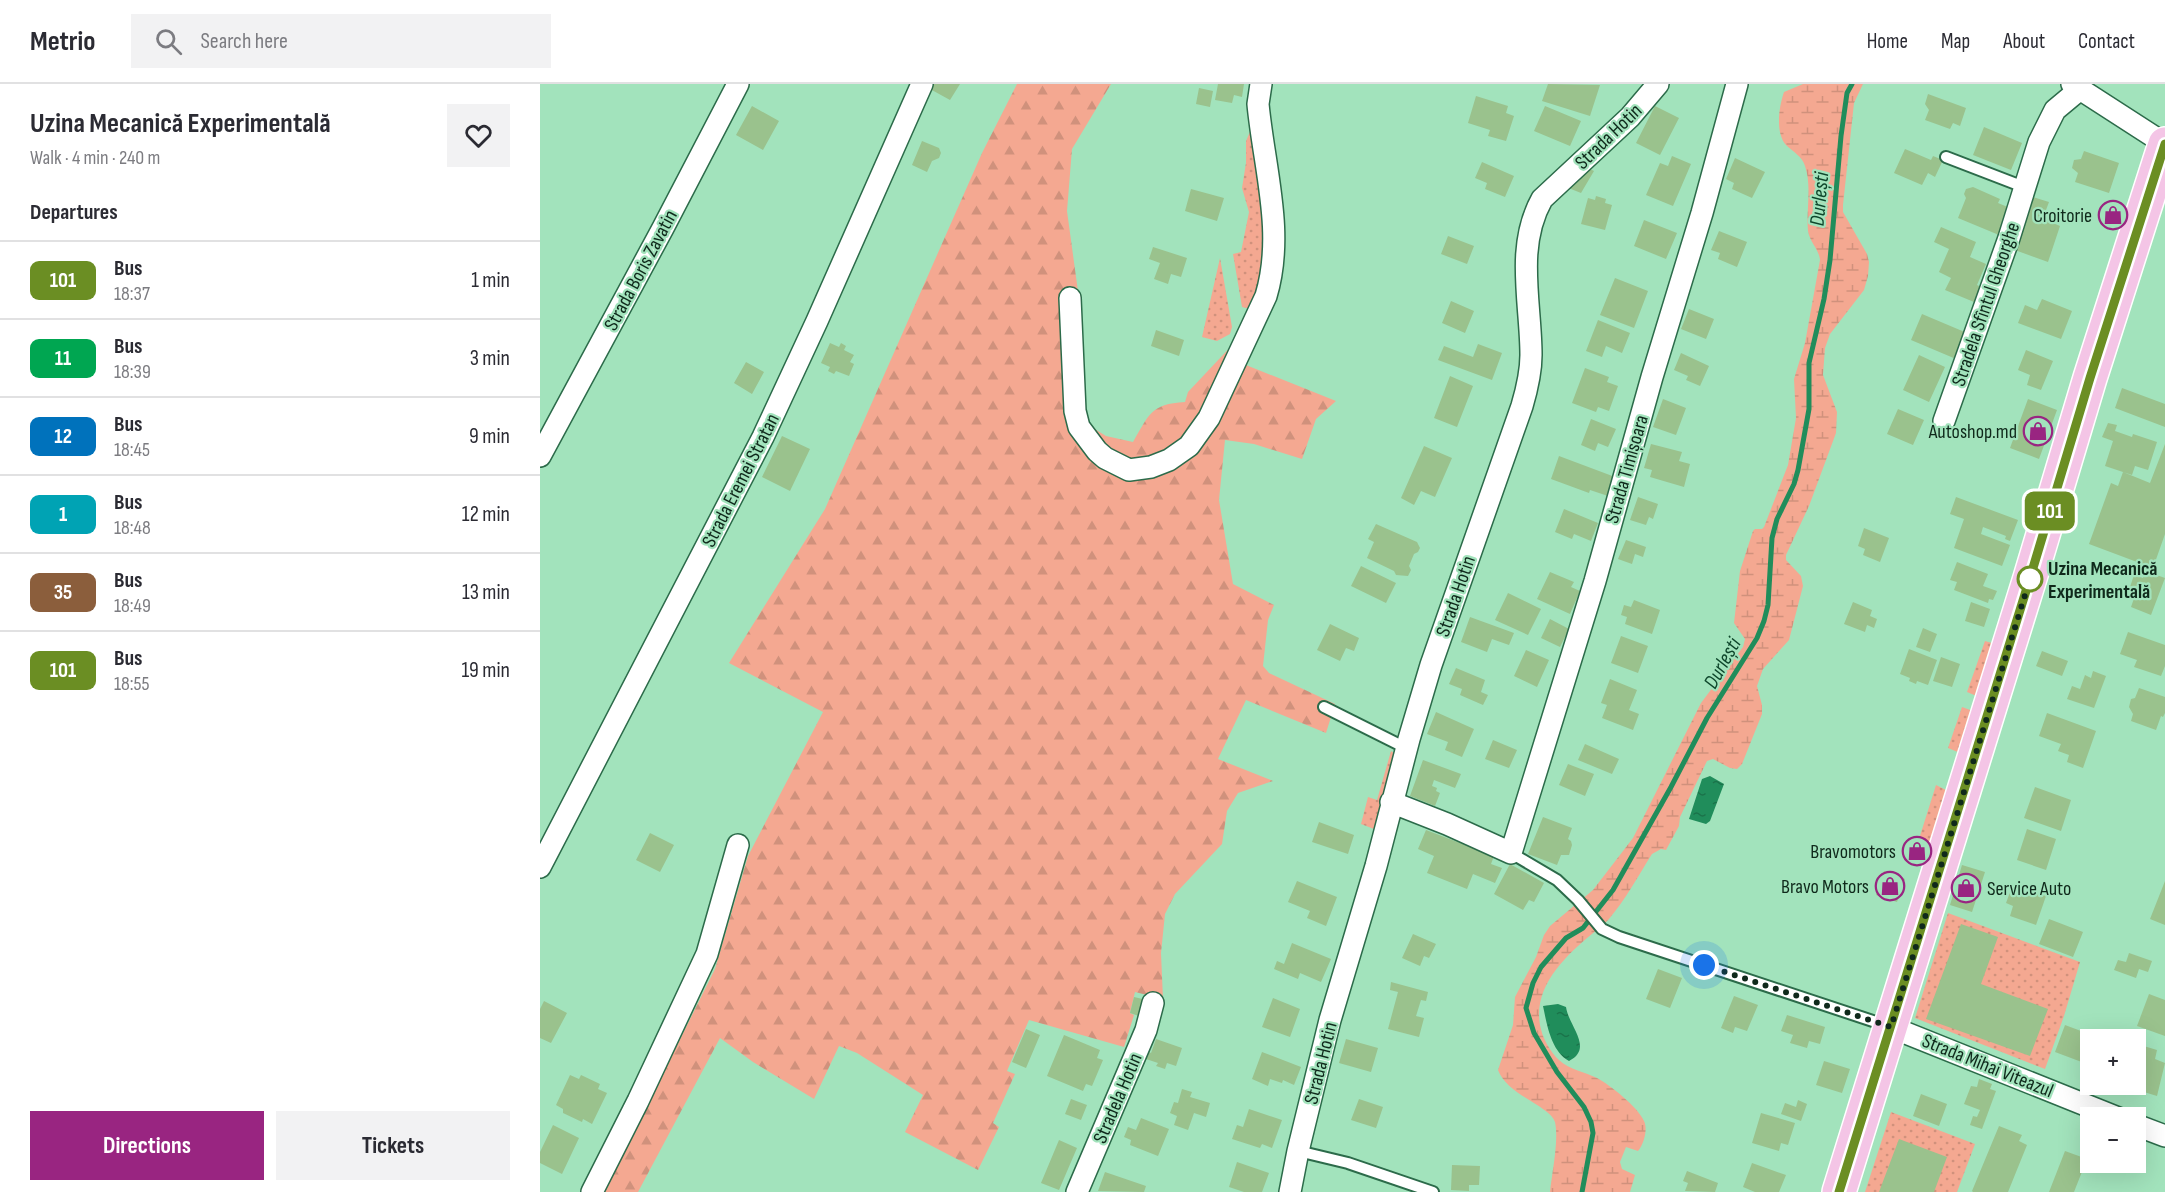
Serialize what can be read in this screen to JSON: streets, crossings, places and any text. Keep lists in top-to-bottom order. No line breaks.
{"streets":{"street":["Strada Hotin","Strada Boris Zavatin","Stradela Sfîntul Gheorghe","Strada Timișoara","Strada Eremei Stratan","Strada Mihai Viteazul","Stradela Hotin"]},"water":["Durlești"],"places":{"shop":["Croitorie","Autoshop.md","Bravomotors","Bravo Motors","Service Auto"],"other":["Uzina Mecanică Experimentală"]},"lines":["bus line 101"],"page":{"header":"Metrio","search":"Search here","nav":["Home","Map","About","Contact"],"heading":[["Uzina Mecanică Experimentală","Walk · 4 min · 240 m"],"Departures"],"on_map":"101","list":[{"mark":"101","name":"Bus","note":"18:37","value":"1 min"},{"mark":"11","name":"Bus","note":"18:39","value":"3 min"},{"mark":"12","name":"Bus","note":"18:45","value":"9 min"},{"mark":"1","name":"Bus","note":"18:48","value":"12 min"},{"mark":"35","name":"Bus","note":"18:49","value":"13 min"},{"mark":"101","name":"Bus","note":"18:55","value":"19 min"}],"map_buttons":["+","−"],"buttons":["Directions","Tickets"]}}
